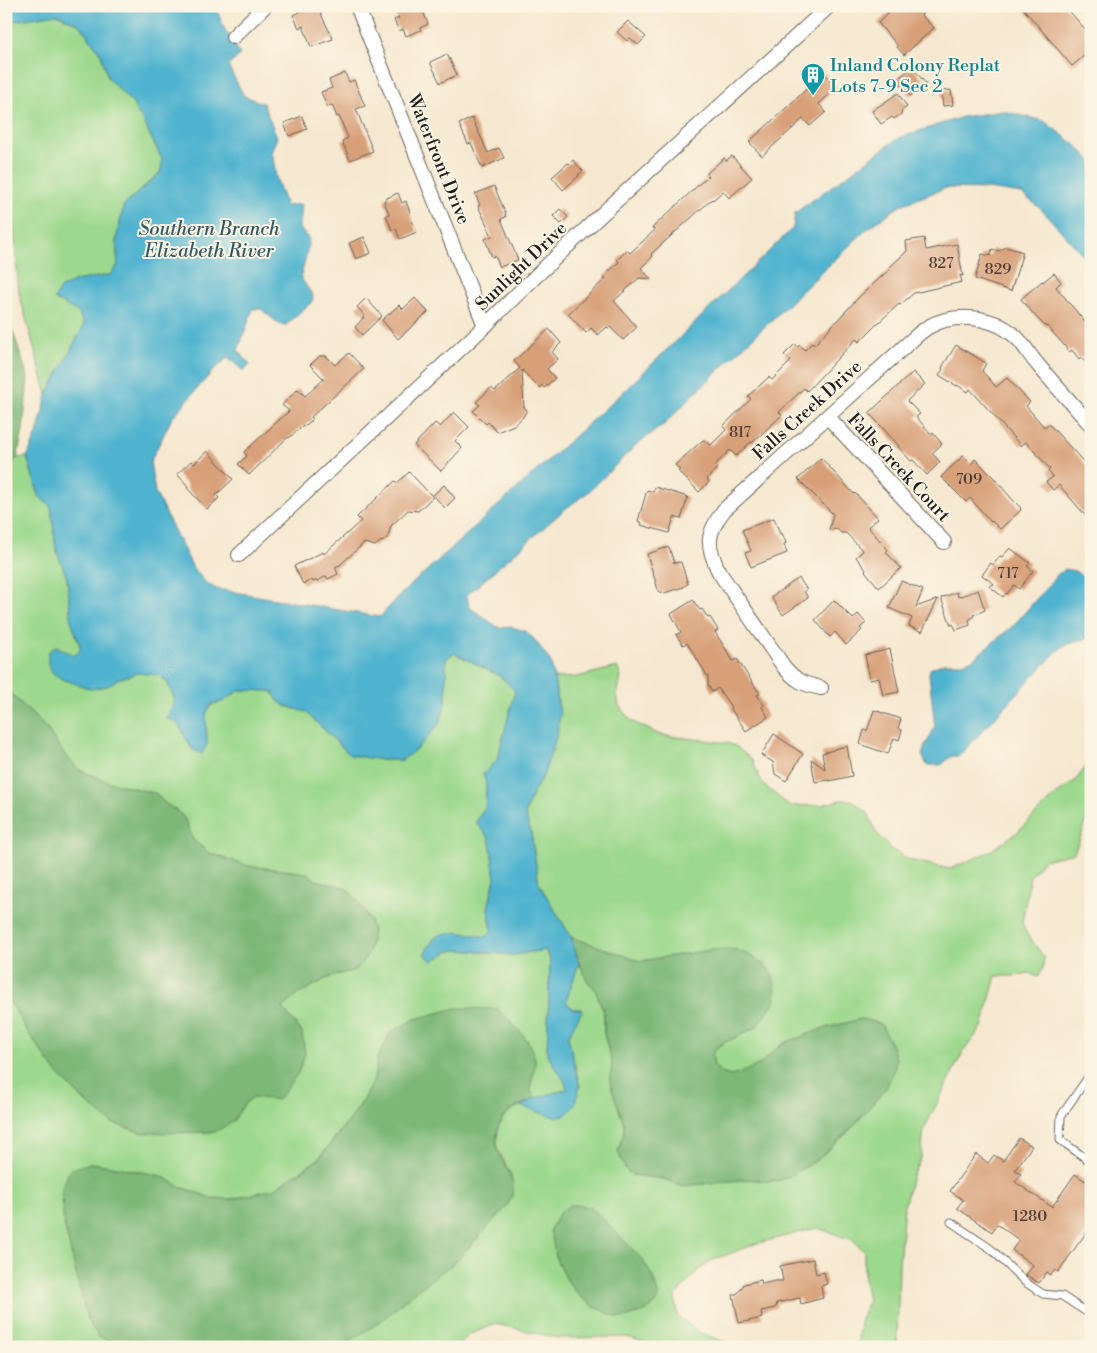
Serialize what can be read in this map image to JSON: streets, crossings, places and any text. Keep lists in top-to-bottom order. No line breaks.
{"streets":{"street":["Waterfront Drive","Sunlight Drive","Falls Creek Drive","Falls Creek Court"]},"crossings":[["Waterfront Drive","Sunlight Drive"],["Falls Creek Drive","Falls Creek Court"]],"water":["Southern Branch Elizabeth River"],"places":{"building":["Inland Colony Replat Lots 7-9 Sec 2"]},"house_numbers":["827","829","817","709","717","1280"]}
